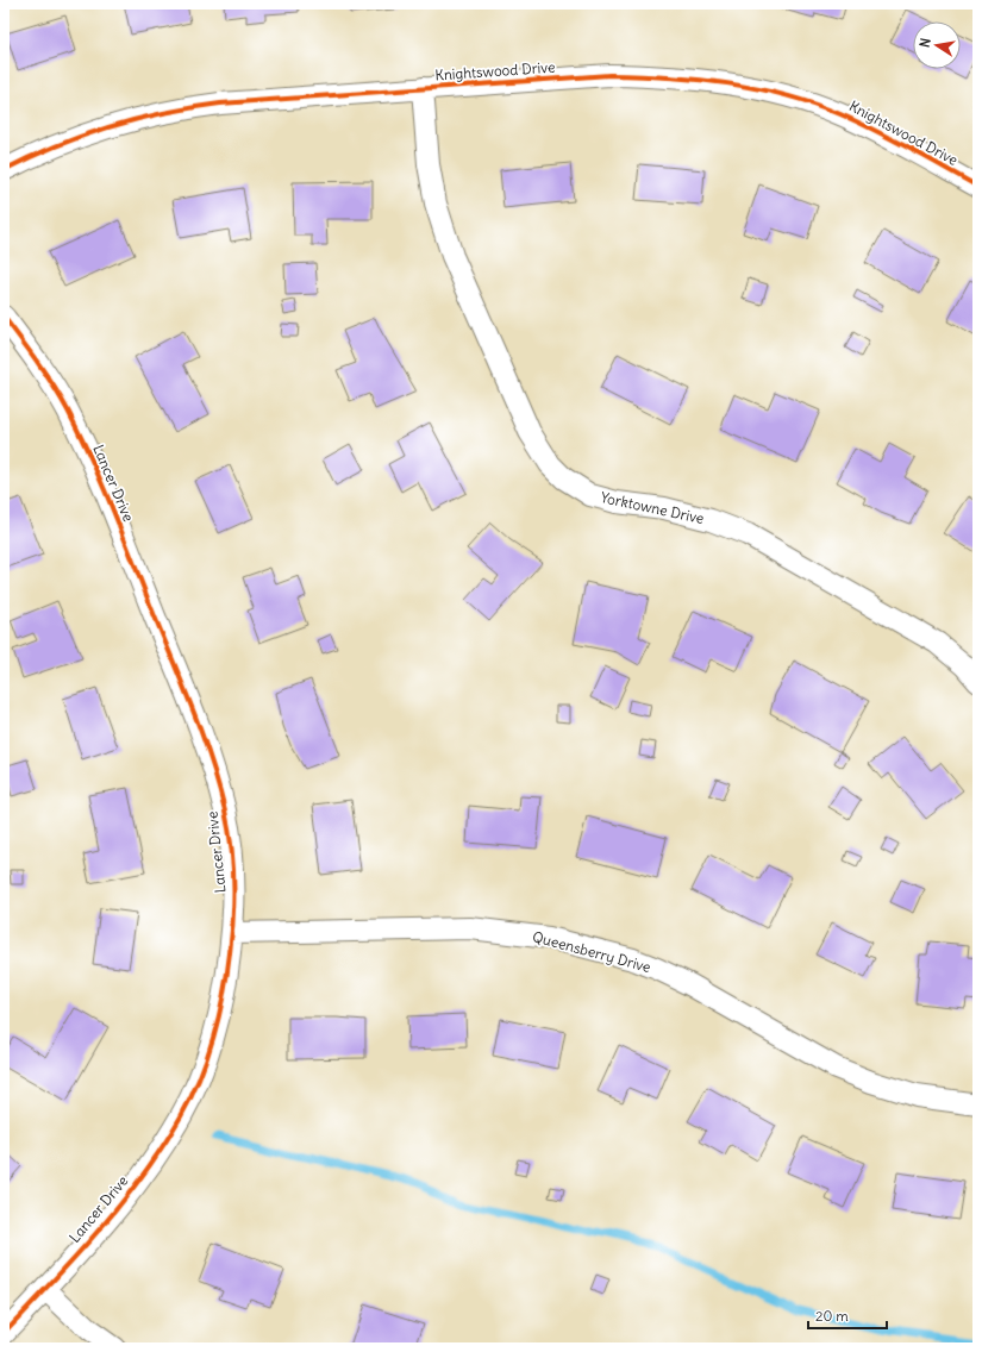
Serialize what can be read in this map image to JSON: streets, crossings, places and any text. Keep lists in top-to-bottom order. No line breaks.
{"streets":{"street":["Knightswood Drive","Lancer Drive","Yorktowne Drive","Queensberry Drive"]},"crossings":[["Knightswood Drive","Yorktowne Drive"],["Lancer Drive","Queensberry Drive"]],"scale_bar":"20 m","north":"left"}
